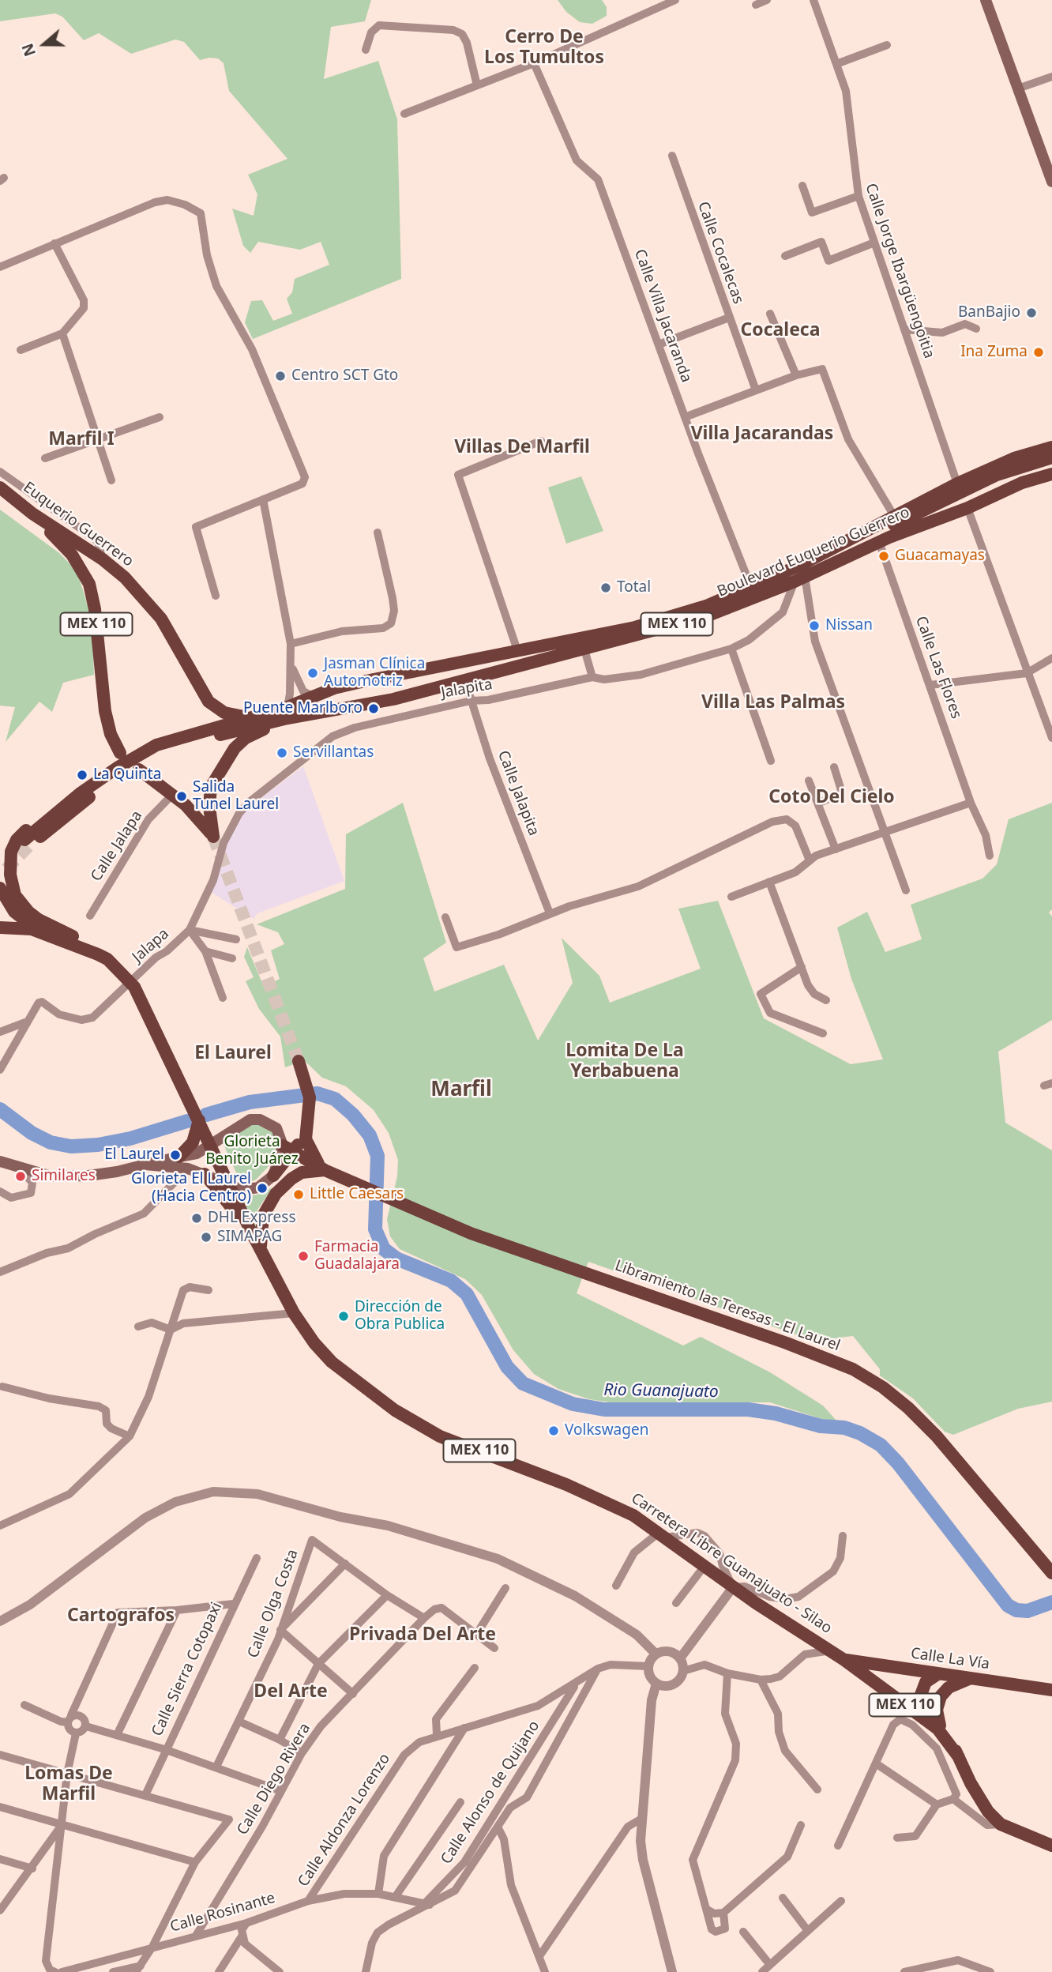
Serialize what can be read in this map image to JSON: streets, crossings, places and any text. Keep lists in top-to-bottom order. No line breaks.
{"streets":{"main road":["Euquerio Guerrero","Boulevard Euquerio Guerrero","MEX 110","Libramiento las Teresas - El Laurel","Carretera Libre Guanajuato - Silao","Calle La Vía"],"street":["Calle Cocalecas","Calle Jorge Ibargüengoitia","Calle Villa Jacaranda","Calle Las Flores","Jalapita","Calle Jalapita","Calle Jalapa","Jalapa","Calle Olga Costa","Calle Sierra Cotopaxi","Calle Diego Rivera","Calle Alonso de Quijano","Calle Aldonza Lorenzo","Calle Rosinante"]},"crossings":[["Calle Jorge Ibargüengoitia","MEX 110"],["Calle Villa Jacaranda","MEX 110"],["Euquerio Guerrero","Boulevard Euquerio Guerrero"],["Euquerio Guerrero","MEX 110"],["Boulevard Euquerio Guerrero","MEX 110"],["Boulevard Euquerio Guerrero","Calle Las Flores"],["Boulevard Euquerio Guerrero","Jalapita"],["Boulevard Euquerio Guerrero","Calle Jalapita"],["MEX 110","Jalapa"],["MEX 110","Libramiento las Teresas - El Laurel"],["MEX 110","Carretera Libre Guanajuato - Silao"],["MEX 110","Calle La Vía"],["Jalapita","Calle Jalapita"],["Jalapita","Jalapa"],["Libramiento las Teresas - El Laurel","Carretera Libre Guanajuato - Silao"],["Carretera Libre Guanajuato - Silao","Calle La Vía"],["Calle Diego Rivera","Calle Rosinante"],["Calle Alonso de Quijano","Calle Aldonza Lorenzo"],["Calle Alonso de Quijano","Calle Rosinante"],["Calle Aldonza Lorenzo","Calle Rosinante"]],"districts":["Cerro De Los Tumultos","Cocaleca","Villa Jacarandas","Marfil I","Villas De Marfil","Villa Las Palmas","Coto Del Cielo","Lomita De La Yerbabuena","El Laurel","Marfil","Cartografos","Privada Del Arte","Del Arte","Lomas De Marfil"],"water":["Rio Guanajuato"],"parks":["Glorieta Benito Juárez"],"places":["BanBajio","Ina Zuma","Centro SCT Gto","Guacamayas","Total","Nissan","Jasman Clínica Automotriz","Puente Marlboro","Servillantas","La Quinta","Salida Tunel Laurel","El Laurel","Similares","Glorieta El Laurel (Hacia Centro)","Little Caesars","DHL Express","SIMAPAG","Farmacia Guadalajara","Dirección de Obra Publica","Volkswagen"],"north":"left"}
